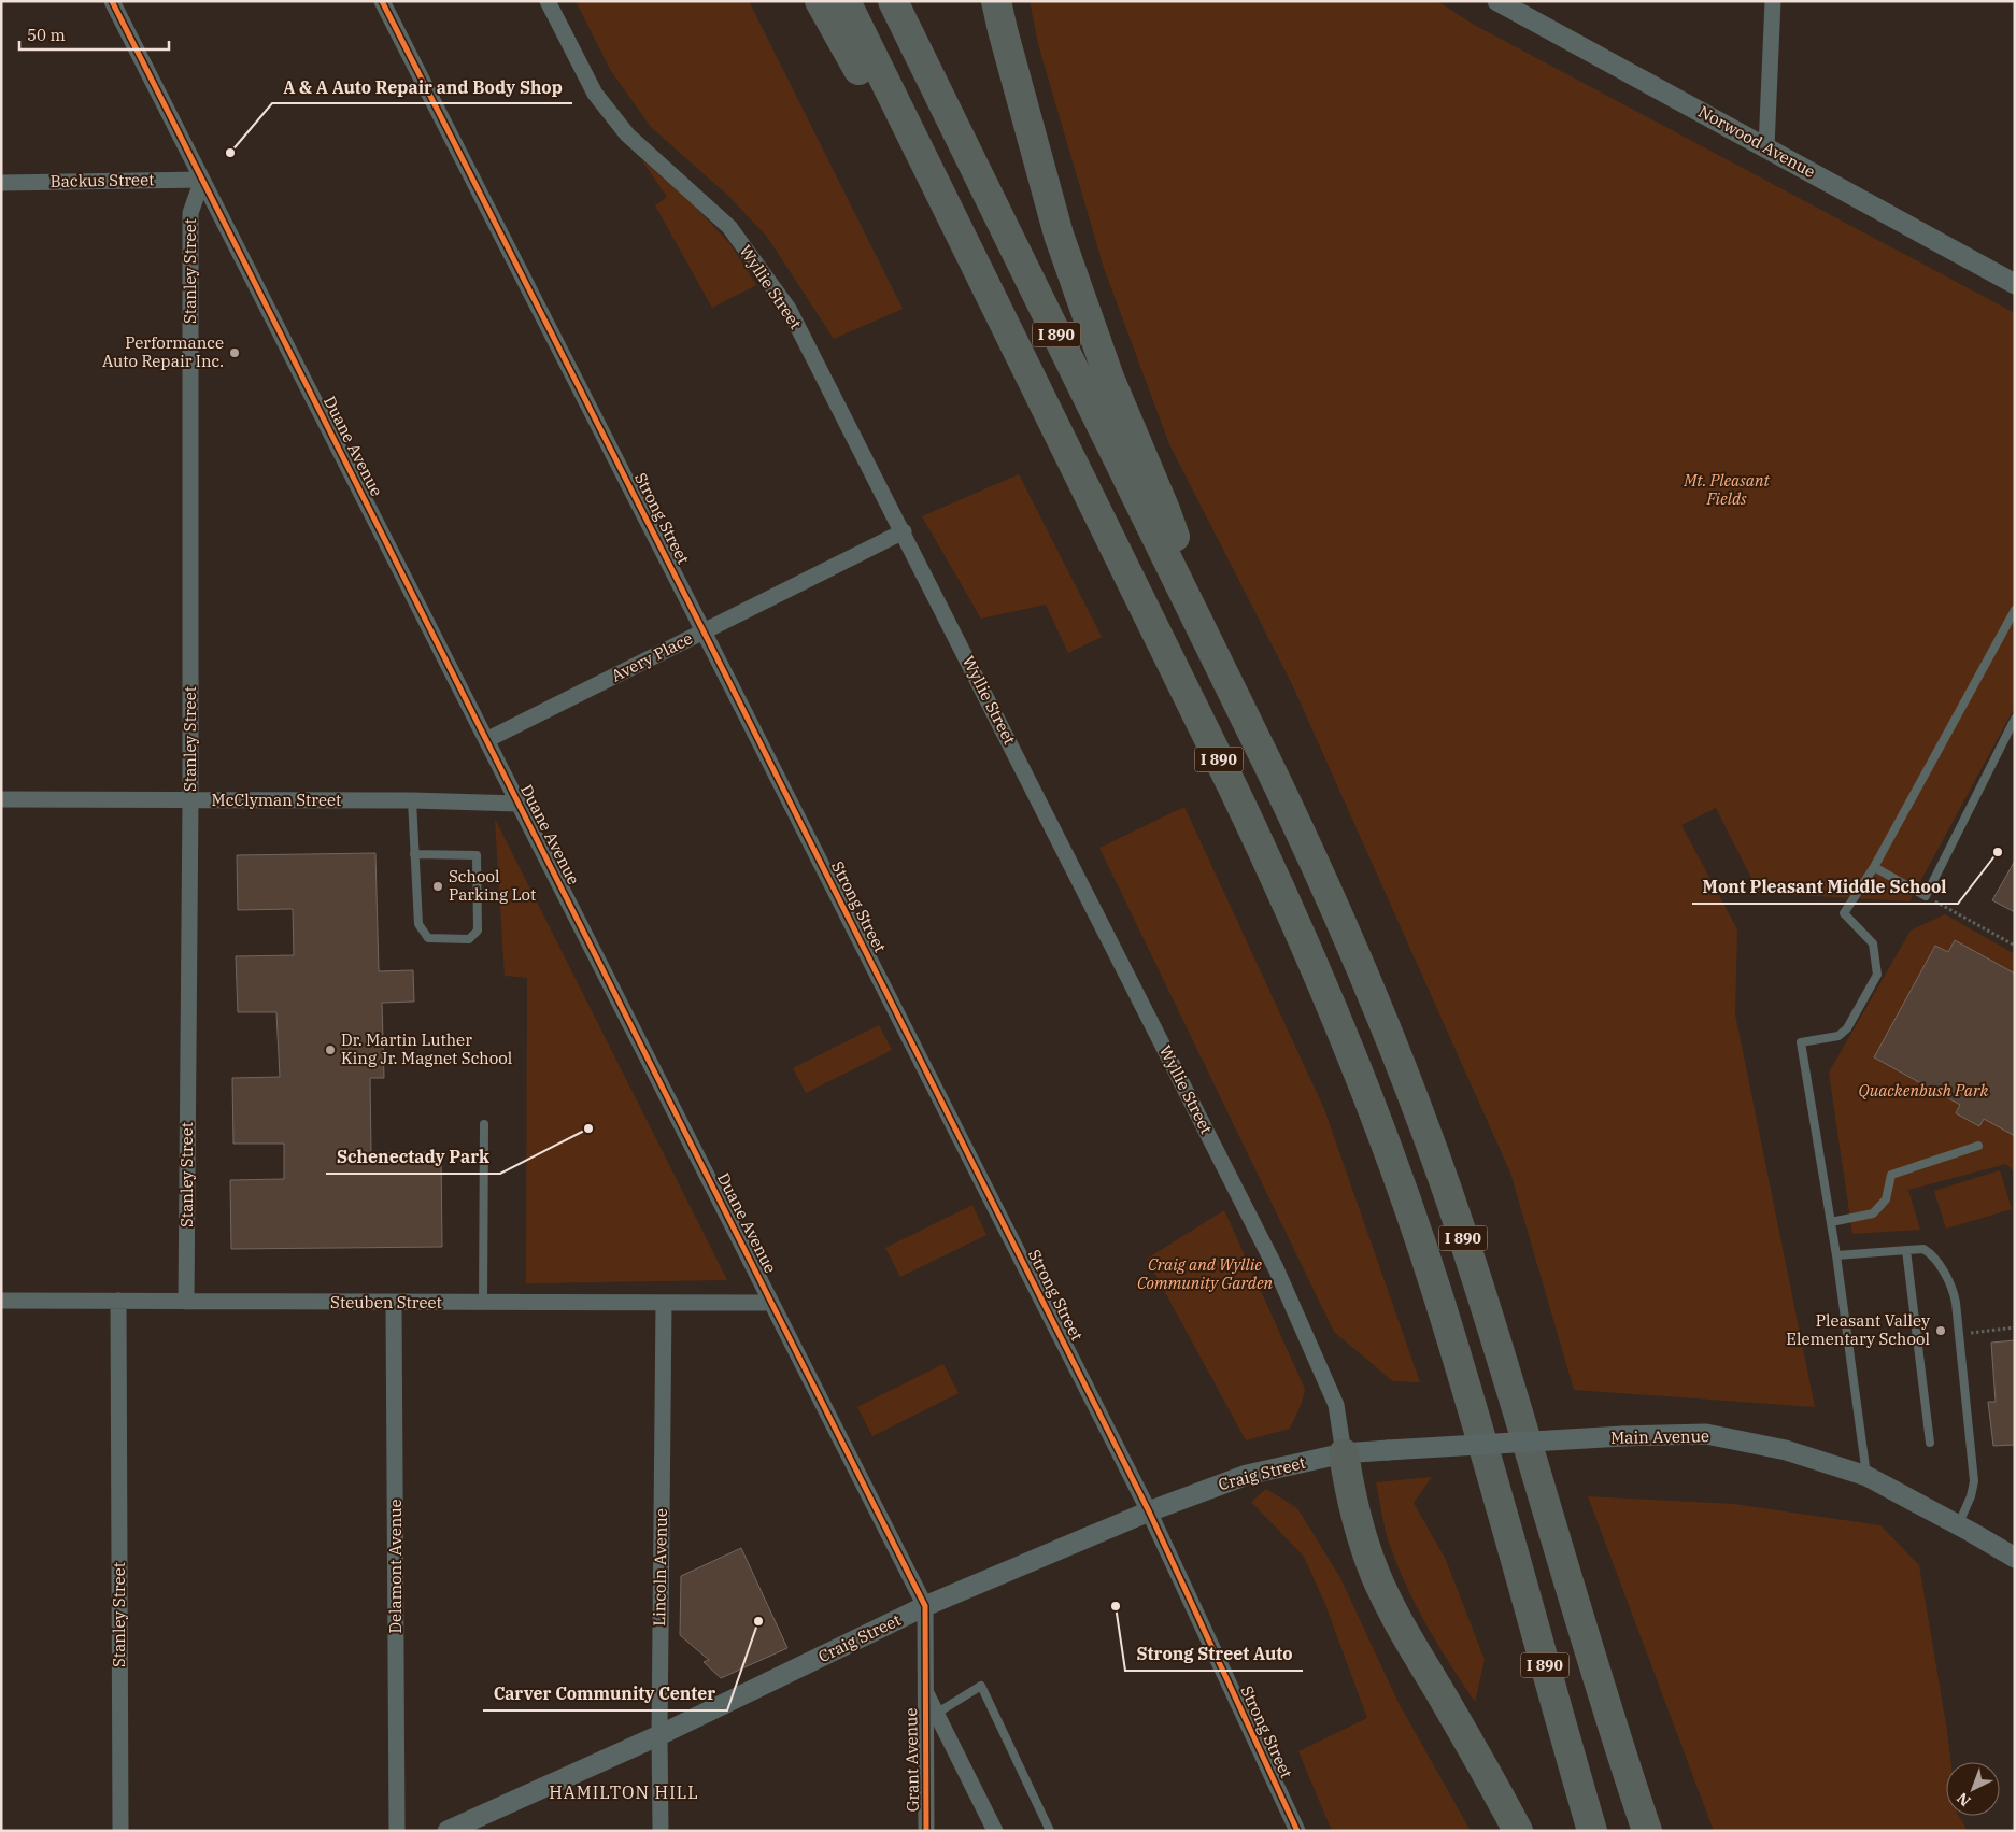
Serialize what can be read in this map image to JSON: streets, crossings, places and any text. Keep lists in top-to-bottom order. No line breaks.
{"streets":{"highway":["I 890"],"street":["Norwood Avenue","Backus Street","Stanley Street","Wyllie Street","Duane Avenue","Strong Street","Avery Place","McClyman Street","Steuben Street","Main Avenue","Craig Street","Delamont Avenue","Lincoln Avenue","Grant Avenue"]},"crossings":[["Backus Street","Stanley Street"],["Backus Street","Duane Avenue"],["Stanley Street","Duane Avenue"],["Stanley Street","McClyman Street"],["Stanley Street","Steuben Street"],["Wyllie Street","Avery Place"],["Wyllie Street","Main Avenue"],["Wyllie Street","Craig Street"],["Duane Avenue","Avery Place"],["Duane Avenue","McClyman Street"],["Duane Avenue","Steuben Street"],["Duane Avenue","Craig Street"],["Duane Avenue","Grant Avenue"],["Strong Street","Avery Place"],["Strong Street","Craig Street"],["Steuben Street","Delamont Avenue"],["Steuben Street","Lincoln Avenue"],["Main Avenue","Craig Street"],["Craig Street","Lincoln Avenue"]],"districts":["HAMILTON HILL"],"parks":["Mt. Pleasant Fields","Quackenbush Park","Craig and Wyllie Community Garden"],"places":["A & A Auto Repair and Body Shop","Performance Auto Repair Inc.","Mont Pleasant Middle School","School Parking Lot","Dr. Martin Luther King Jr. Magnet School","Schenectady Park","Pleasant Valley Elementary School","Strong Street Auto","Carver Community Center"],"scale_bar":"50 m","north":"bottom left"}
